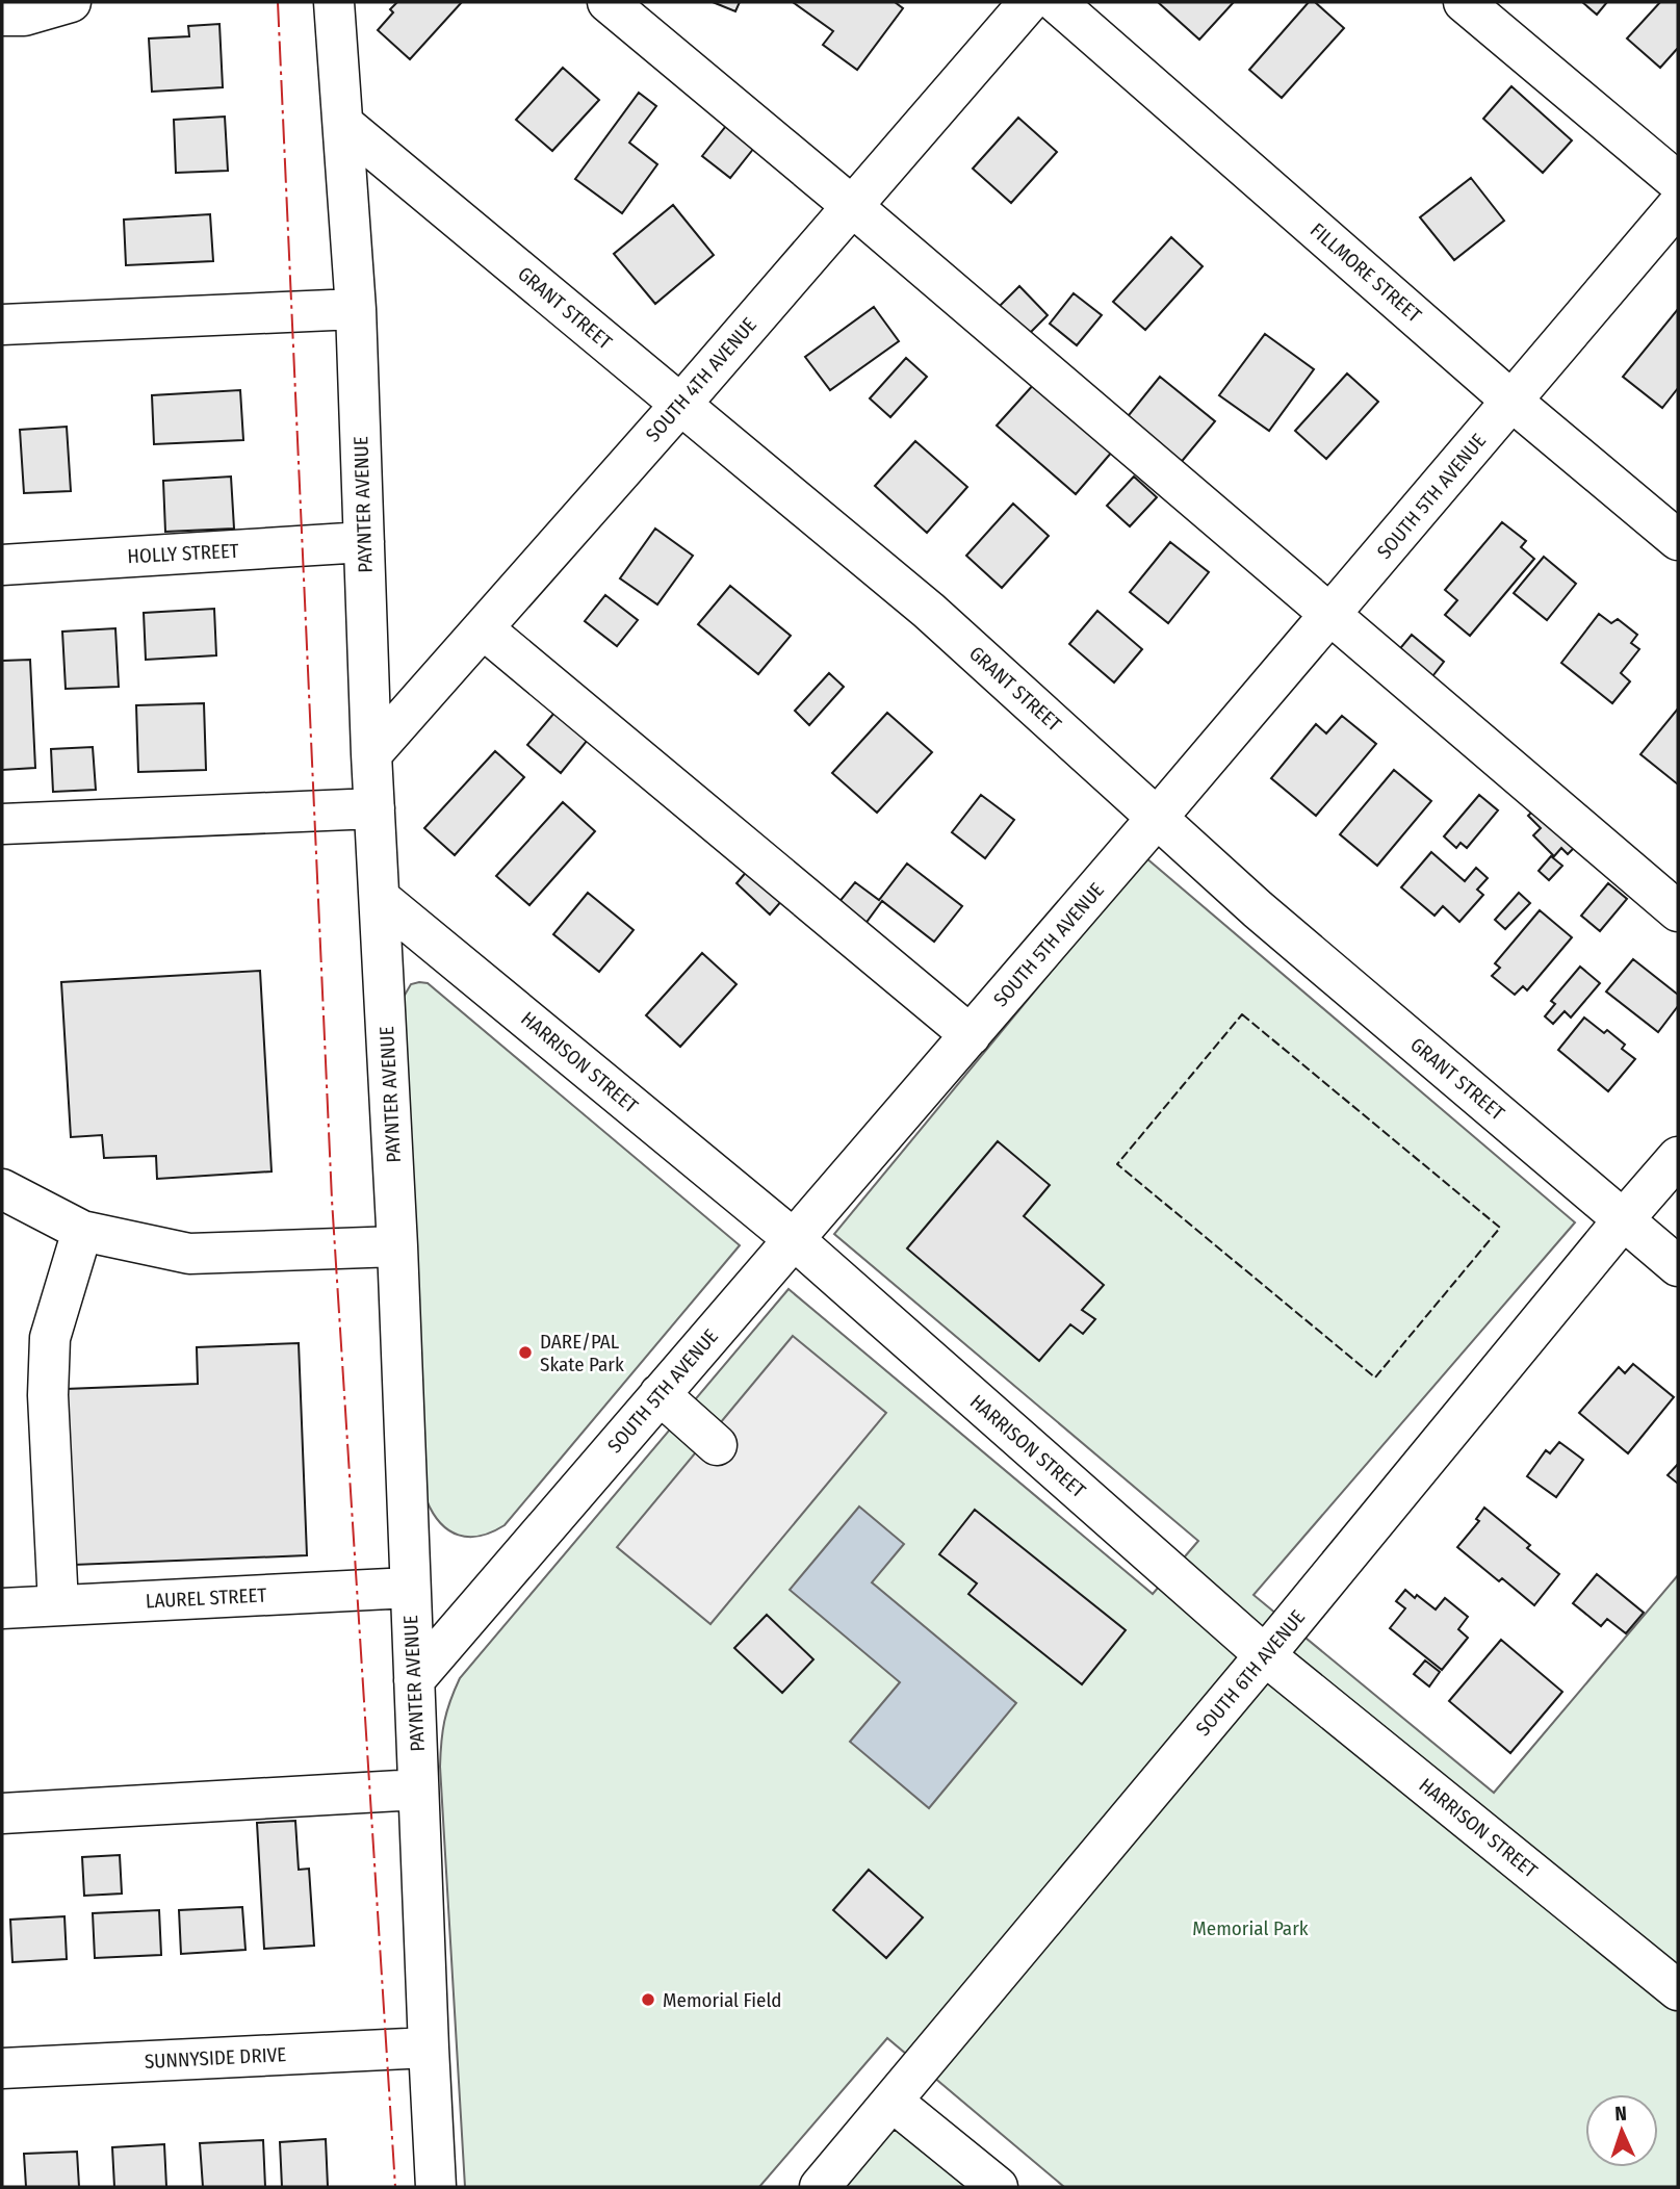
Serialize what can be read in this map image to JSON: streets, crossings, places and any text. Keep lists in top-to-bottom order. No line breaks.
{"streets":{"street":["FILLMORE STREET","GRANT STREET","SOUTH 4TH AVENUE","SOUTH 5TH AVENUE","PAYNTER AVENUE","HOLLY STREET","HARRISON STREET","LAUREL STREET","SOUTH 6TH AVENUE","SUNNYSIDE DRIVE"]},"crossings":[["FILLMORE STREET","SOUTH 5TH AVENUE"],["GRANT STREET","SOUTH 4TH AVENUE"],["GRANT STREET","SOUTH 5TH AVENUE"],["GRANT STREET","PAYNTER AVENUE"],["GRANT STREET","SOUTH 6TH AVENUE"],["SOUTH 4TH AVENUE","PAYNTER AVENUE"],["SOUTH 5TH AVENUE","PAYNTER AVENUE"],["SOUTH 5TH AVENUE","HARRISON STREET"],["PAYNTER AVENUE","HOLLY STREET"],["PAYNTER AVENUE","HARRISON STREET"],["PAYNTER AVENUE","LAUREL STREET"],["PAYNTER AVENUE","SUNNYSIDE DRIVE"],["HARRISON STREET","SOUTH 6TH AVENUE"]],"parks":["Memorial Park"],"places":["DARE/PAL Skate Park","Memorial Field"],"north":"top"}
